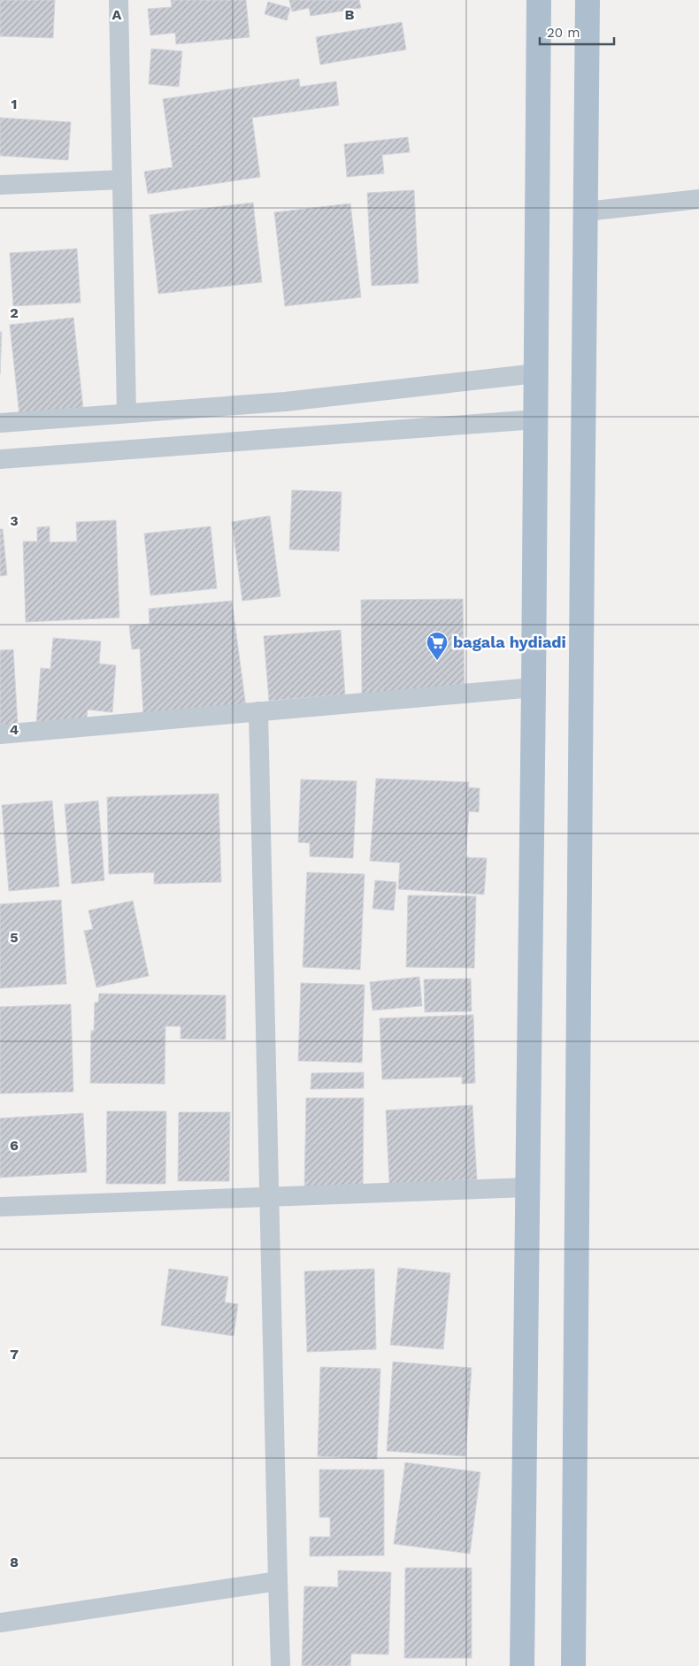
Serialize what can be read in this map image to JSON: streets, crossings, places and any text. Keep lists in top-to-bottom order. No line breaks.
{"places":{"supermarket":["bagala hydiadi"]},"scale_bar":"20 m","grid":{"columns":["A","B"],"rows":["1","2","3","4","5","6","7","8"]}}
